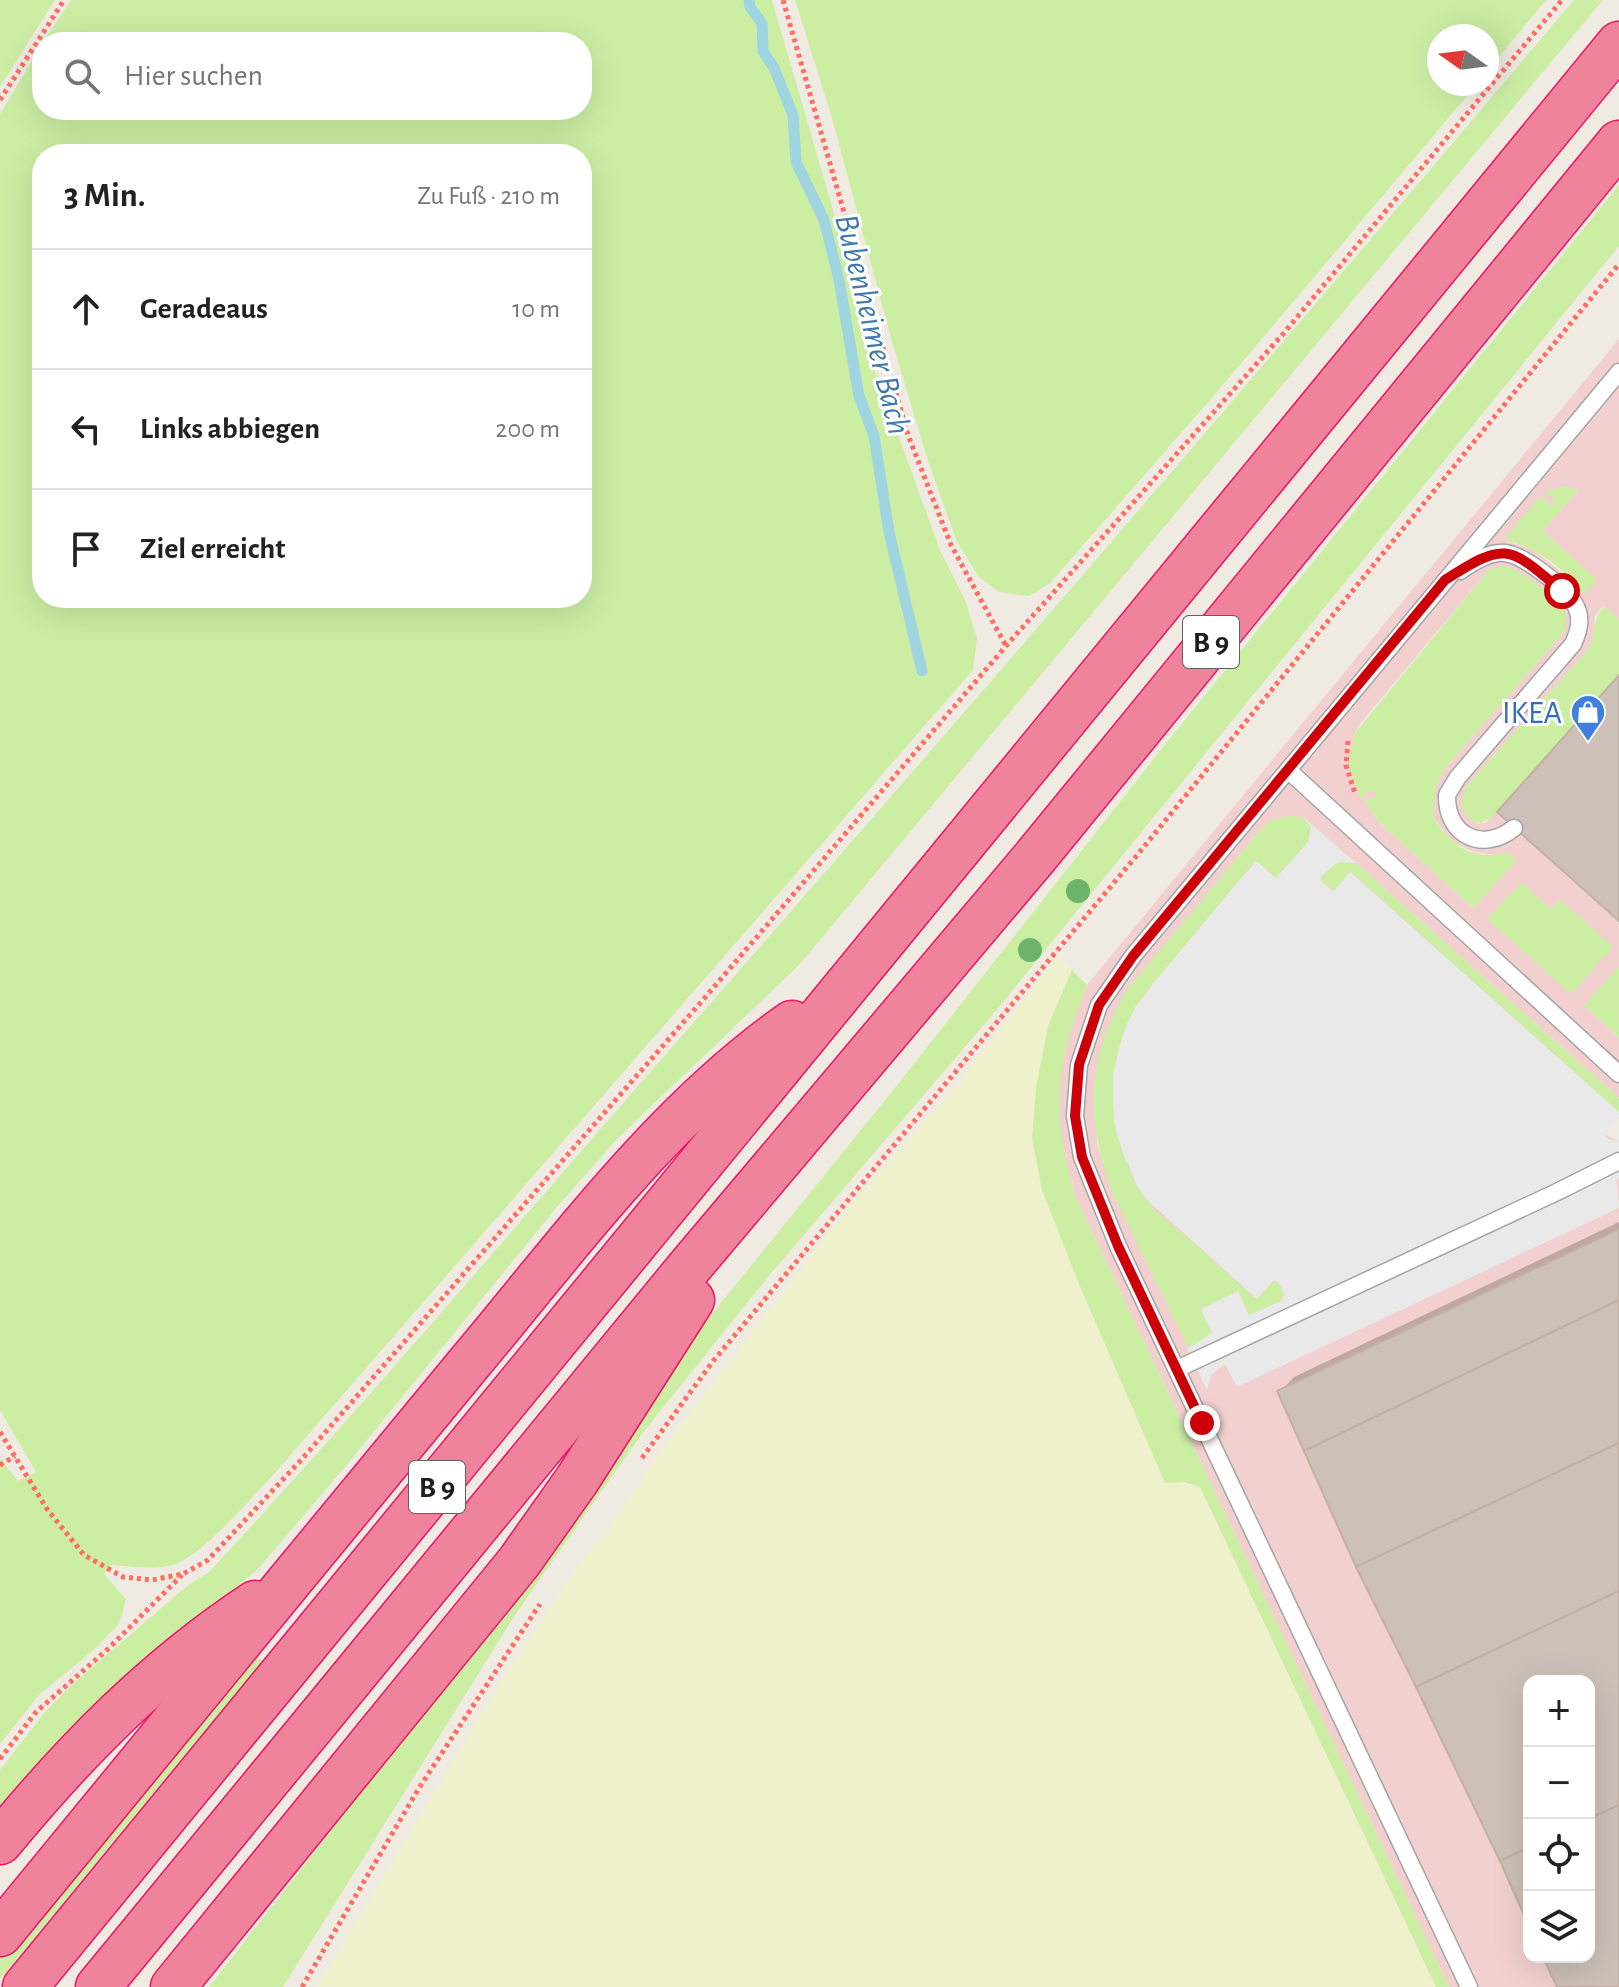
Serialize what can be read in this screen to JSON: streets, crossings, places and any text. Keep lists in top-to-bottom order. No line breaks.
{"streets":{"highway":["B 9"]},"water":["Bubenheimer Bach"],"places":{"shop":["IKEA"]},"north":"left","page":{"search":"Hier suchen","heading":["3 Min.","Zu Fuß · 210 m"],"list":[["Geradeaus","10 m"],["Links abbiegen","200 m"],"Ziel erreicht"],"map_buttons":["+","−"]}}
